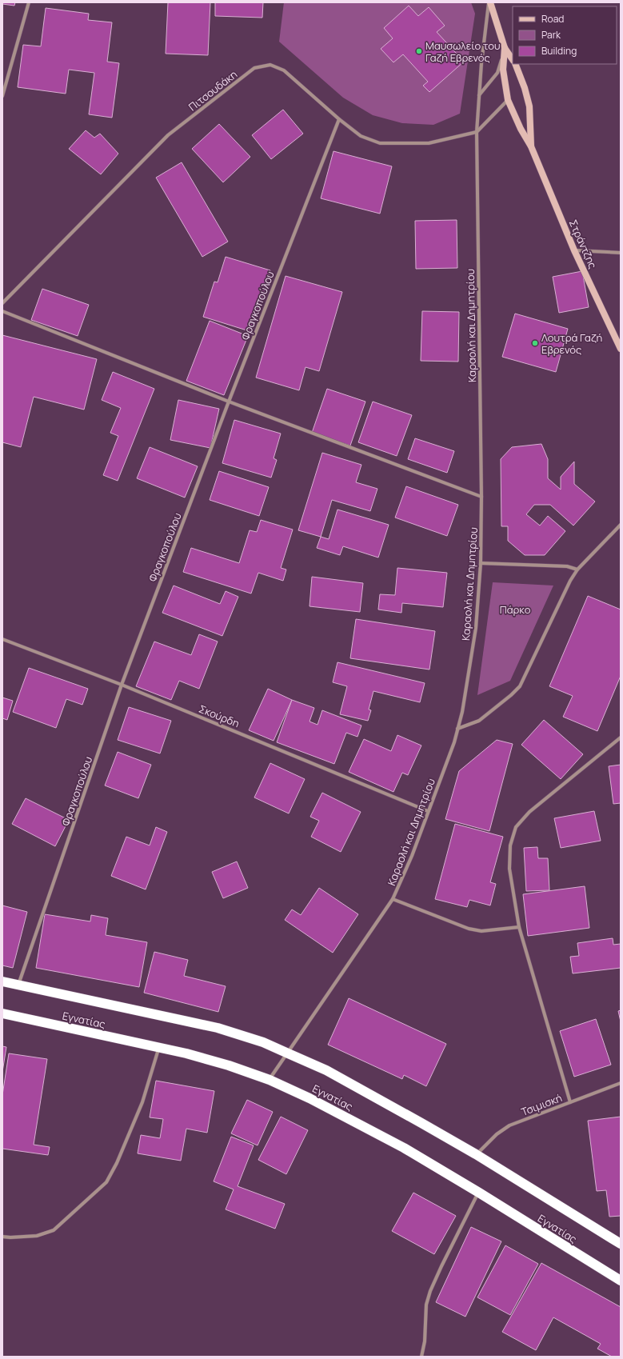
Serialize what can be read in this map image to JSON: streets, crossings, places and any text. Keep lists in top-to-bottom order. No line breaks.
{"streets":{"highway":["Εγνατίας"],"street":["Πιτσουδάκη","Στράντζης","Φραγκοπούλου","Καραολή και Δημητρίου","Σκούρδη","Τσιμισκή"]},"crossings":[["Πιτσουδάκη","Φραγκοπούλου"],["Πιτσουδάκη","Καραολή και Δημητρίου"],["Στράντζης","Καραολή και Δημητρίου"],["Φραγκοπούλου","Σκούρδη"],["Φραγκοπούλου","Εγνατίας"],["Καραολή και Δημητρίου","Σκούρδη"],["Καραολή και Δημητρίου","Εγνατίας"],["Εγνατίας","Τσιμισκή"]],"parks":["Πάρκο"],"places":["Μαυσωλείο του Γαζή Εβρενός","Λουτρά Γαζή Εβρενός"],"legend":["Road","Park","Building"]}
